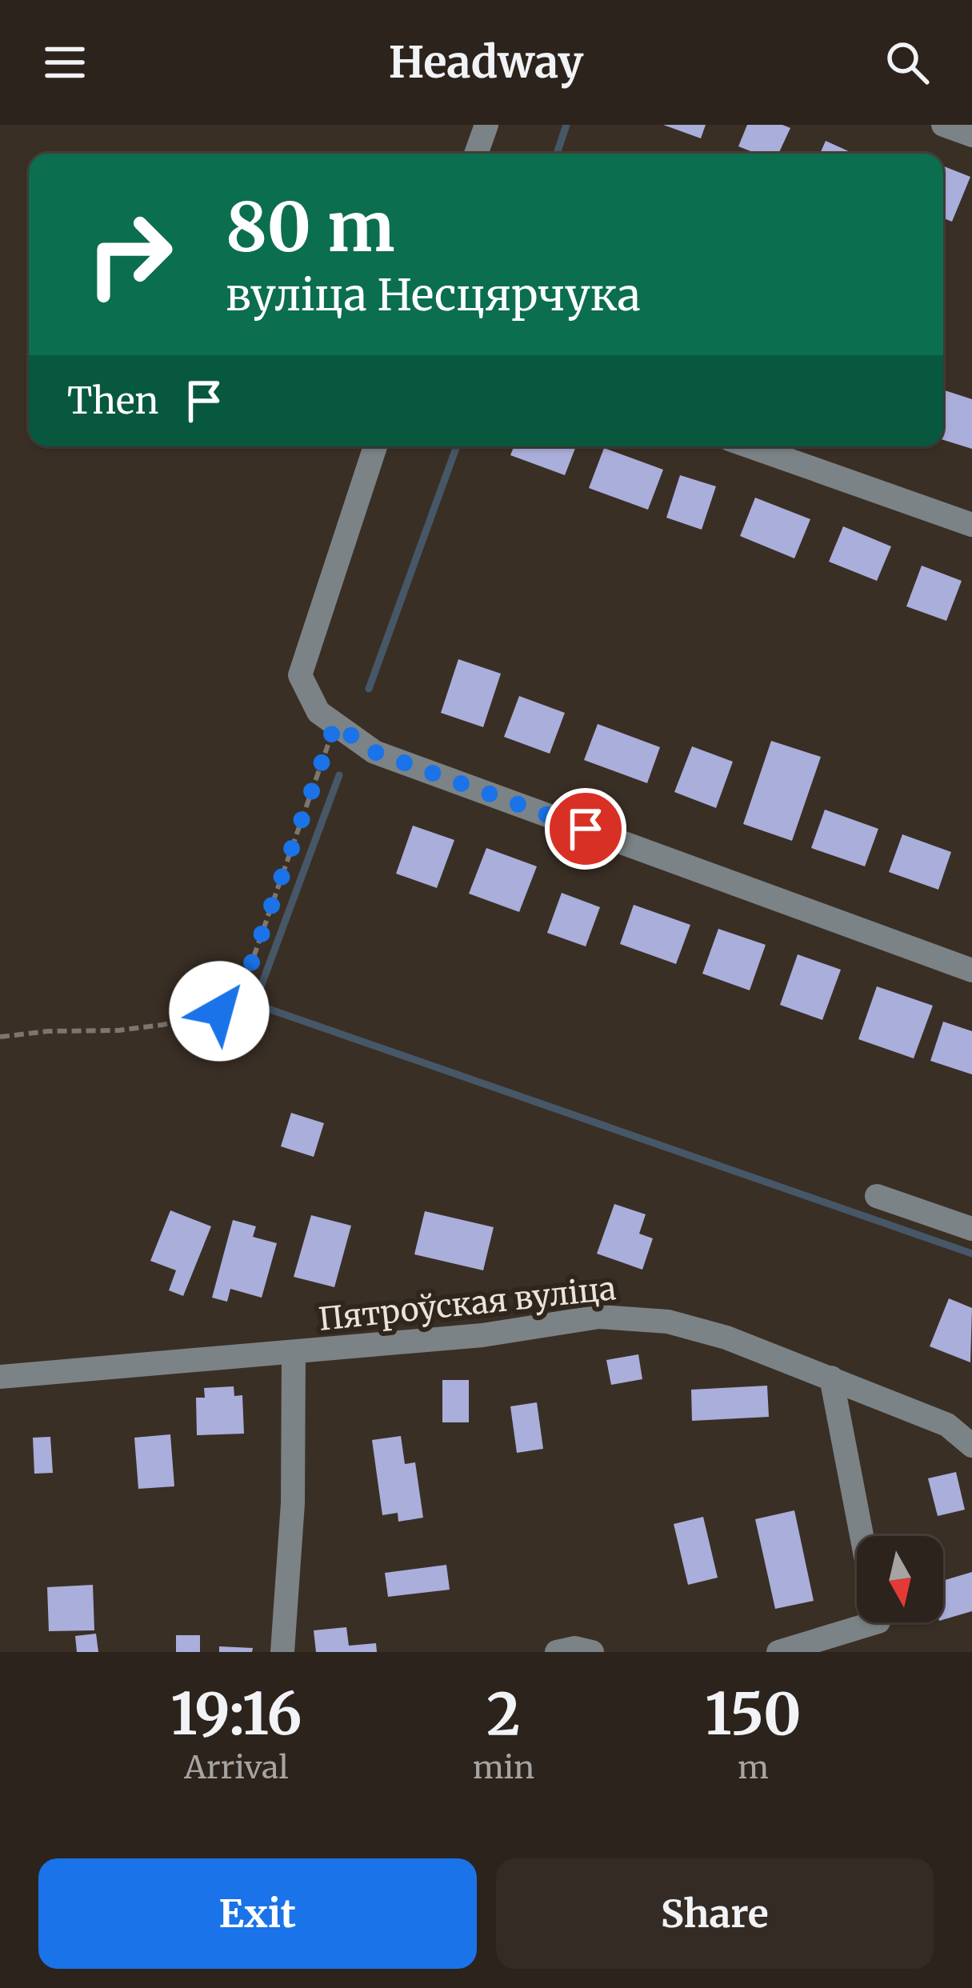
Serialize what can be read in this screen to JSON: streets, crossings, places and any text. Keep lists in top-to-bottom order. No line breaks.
{"streets":{"street":["Пятроўская вуліца"]},"north":"bottom","page":{"header":"Headway","turn":["80 m","вуліца Несцярчука"],"then":"Then","eta":["19:16","Arrival","2","min","150","m"],"buttons":["Exit","Share"]}}
